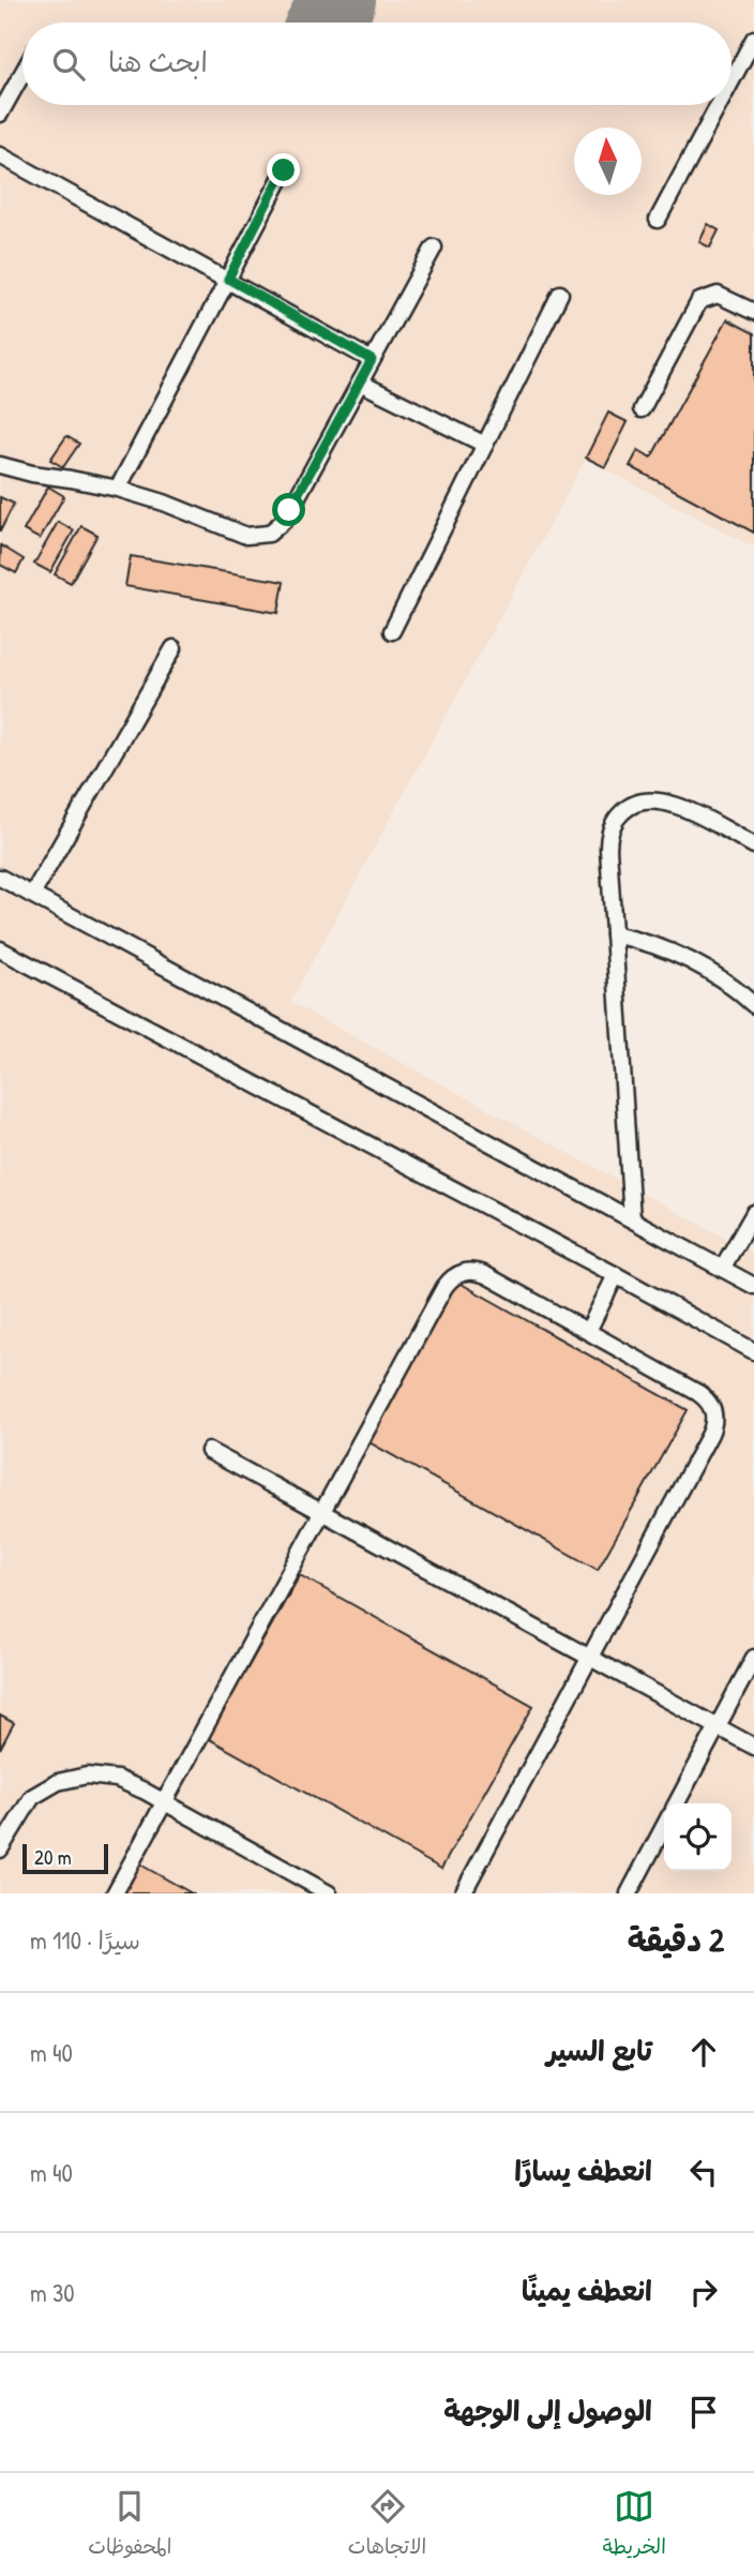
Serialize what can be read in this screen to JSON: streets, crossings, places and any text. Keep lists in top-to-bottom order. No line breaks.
{"scale_bar":"20 m","north":"top","page":{"search":"ابحث هنا","scale":"20 m","heading":["2 دقيقة","سيرًا · 110 m"],"list":[["تابع السير","40 m"],["انعطف يسارًا","40 m"],["انعطف يمينًا","30 m"],"الوصول إلى الوجهة"],"nav":["الخريطة","الاتجاهات","المحفوظات"]}}
